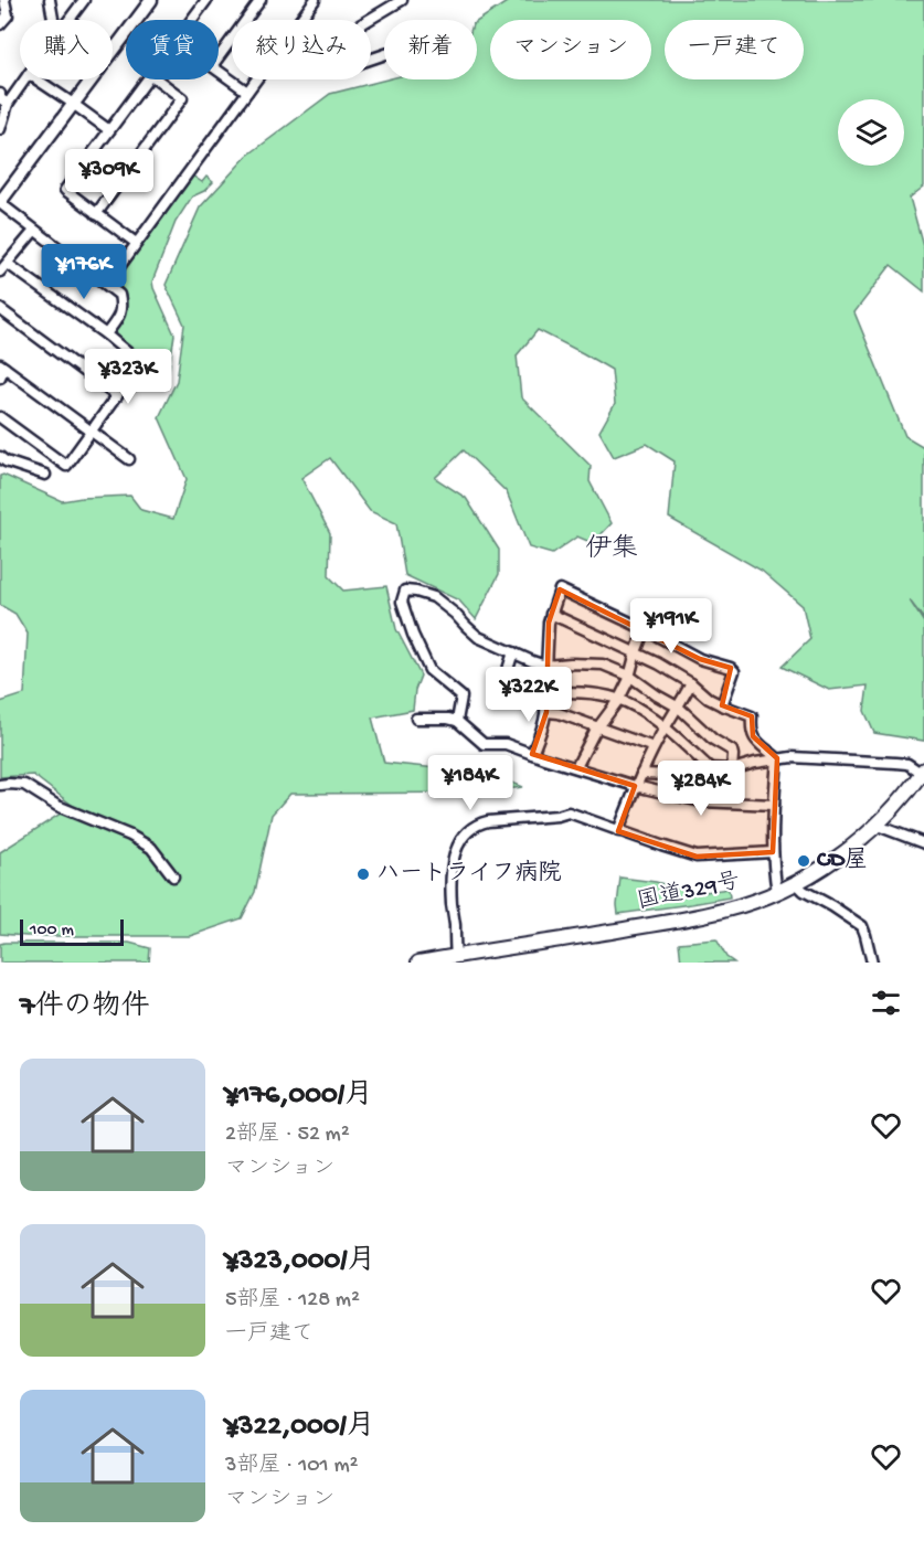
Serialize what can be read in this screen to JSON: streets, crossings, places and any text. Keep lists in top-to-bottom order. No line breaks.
{"streets":{"highway":["国道329号"]},"districts":["伊集"],"places":["CD屋","ハートライフ病院"],"scale_bar":"100 m","page":{"chip":["購入","賃貸","絞り込み","新着","マンション","一戸建て"],"price":["¥309K","¥176K","¥323K","¥191K","¥322K","¥184K","¥284K"],"scale":"100 m","heading":"7件の物件","list":[{"name":"¥176,000/月","note":"2部屋 · 52 m² · マンション"},{"name":"¥323,000/月","note":"5部屋 · 128 m² · 一戸建て"},{"name":"¥322,000/月","note":"3部屋 · 101 m² · マンション"}]}}
